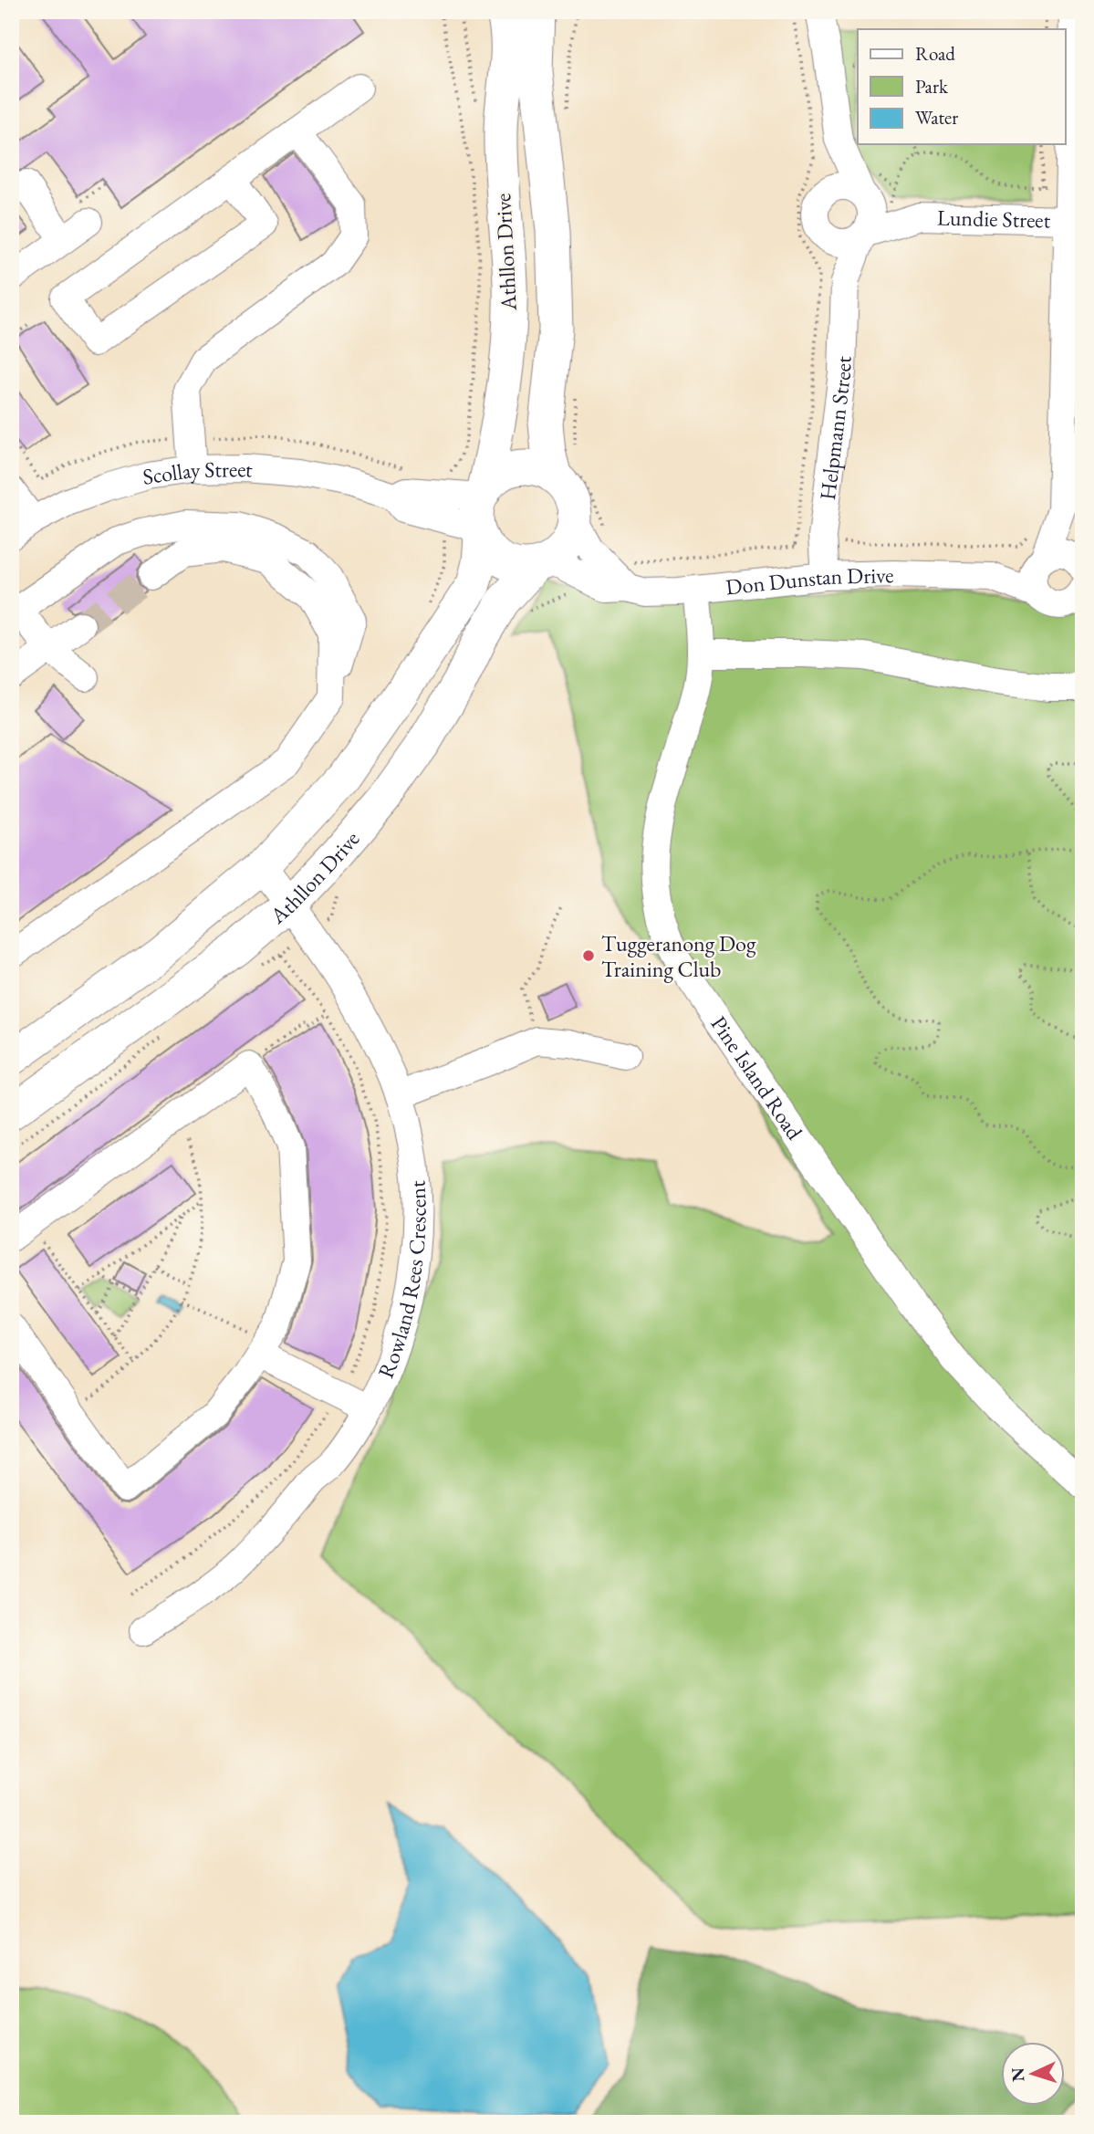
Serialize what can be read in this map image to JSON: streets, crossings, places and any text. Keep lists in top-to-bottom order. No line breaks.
{"streets":{"main road":["Athllon Drive"],"street":["Lundie Street","Helpmann Street","Scollay Street","Don Dunstan Drive","Pine Island Road","Rowland Rees Crescent"]},"crossings":[["Lundie Street","Helpmann Street"],["Athllon Drive","Scollay Street"],["Athllon Drive","Don Dunstan Drive"],["Athllon Drive","Rowland Rees Crescent"],["Helpmann Street","Don Dunstan Drive"],["Scollay Street","Don Dunstan Drive"],["Don Dunstan Drive","Pine Island Road"]],"places":["Tuggeranong Dog Training Club"],"legend":["Road","Park","Water"],"north":"left"}
